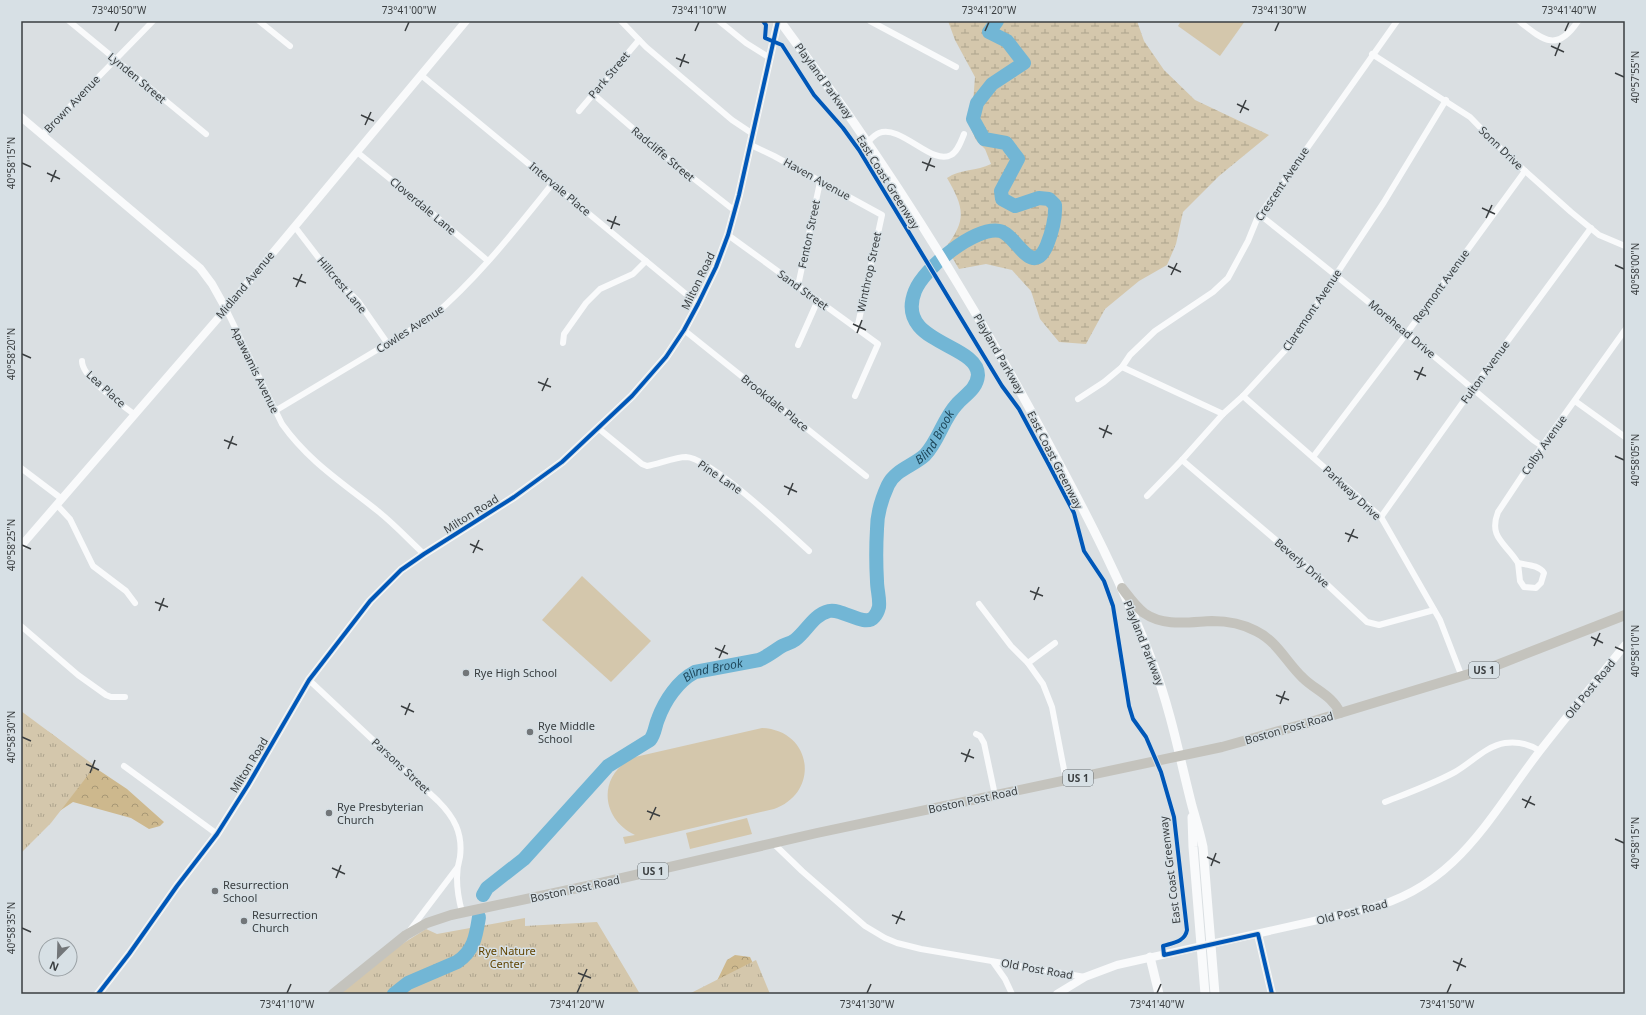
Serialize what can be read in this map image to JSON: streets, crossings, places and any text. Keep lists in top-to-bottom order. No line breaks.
{"streets":{"main road":["Playland Parkway","US 1","Boston Post Road"],"street":["Park Street","Lynden Street","Brown Avenue","Sonn Drive","Radcliffe Street","Haven Avenue","Crescent Avenue","Intervale Place","Cloverdale Lane","Fenton Street","Winthrop Street","Milton Road","Midland Avenue","Hillcrest Lane","Reymont Avenue","Sand Street","Claremont Avenue","Cowles Avenue","Morehead Drive","Apawamis Avenue","Fulton Avenue","Lea Place","Brookdale Place","Colby Avenue","Pine Lane","Parkway Drive","Beverly Drive","Old Post Road","Parsons Street"],"cycle path":["East Coast Greenway"]},"crossings":[["Park Street","Radcliffe Street"],["Lynden Street","Brown Avenue"],["Playland Parkway","Milton Road"],["Brown Avenue","Apawamis Avenue"],["Sonn Drive","Crescent Avenue"],["Sonn Drive","Reymont Avenue"],["Sonn Drive","Claremont Avenue"],["Sonn Drive","Fulton Avenue"],["Radcliffe Street","Milton Road"],["Haven Avenue","Fenton Street"],["Haven Avenue","Winthrop Street"],["Haven Avenue","Milton Road"],["Crescent Avenue","Morehead Drive"],["Intervale Place","Milton Road"],["Intervale Place","Midland Avenue"],["Intervale Place","Cowles Avenue"],["Cloverdale Lane","Midland Avenue"],["Cloverdale Lane","Cowles Avenue"],["Fenton Street","Sand Street"],["Winthrop Street","Sand Street"],["Milton Road","Sand Street"],["Milton Road","Apawamis Avenue"],["Milton Road","Brookdale Place"],["Milton Road","Pine Lane"],["Milton Road","Parsons Street"],["Midland Avenue","Hillcrest Lane"],["Midland Avenue","Apawamis Avenue"],["Midland Avenue","Lea Place"],["Hillcrest Lane","Cowles Avenue"],["Reymont Avenue","Morehead Drive"],["Reymont Avenue","Parkway Drive"],["Claremont Avenue","Morehead Drive"],["Claremont Avenue","Parkway Drive"],["Claremont Avenue","Beverly Drive"],["Cowles Avenue","Apawamis Avenue"],["Morehead Drive","Fulton Avenue"],["Morehead Drive","Colby Avenue"],["Fulton Avenue","Parkway Drive"],["Parkway Drive","Beverly Drive"],["Parkway Drive","Boston Post Road"],["Old Post Road","Boston Post Road"],["Boston Post Road","Parsons Street"]],"water":["Blind Brook"],"parks":["Rye Nature Center"],"places":["Rye High School","Rye Middle School","Rye Presbyterian Church","Resurrection School","Resurrection Church"],"north":"bottom left","coordinates":["73°40'50\"W","73°41'00\"W","73°41'10\"W","73°41'20\"W","73°41'30\"W","73°41'40\"W","40°57'55\"N","40°58'15\"N","40°58'00\"N","40°58'20\"N","40°58'05\"N","40°58'25\"N","40°58'10\"N","40°58'30\"N","40°58'35\"N","73°41'50\"W"]}
